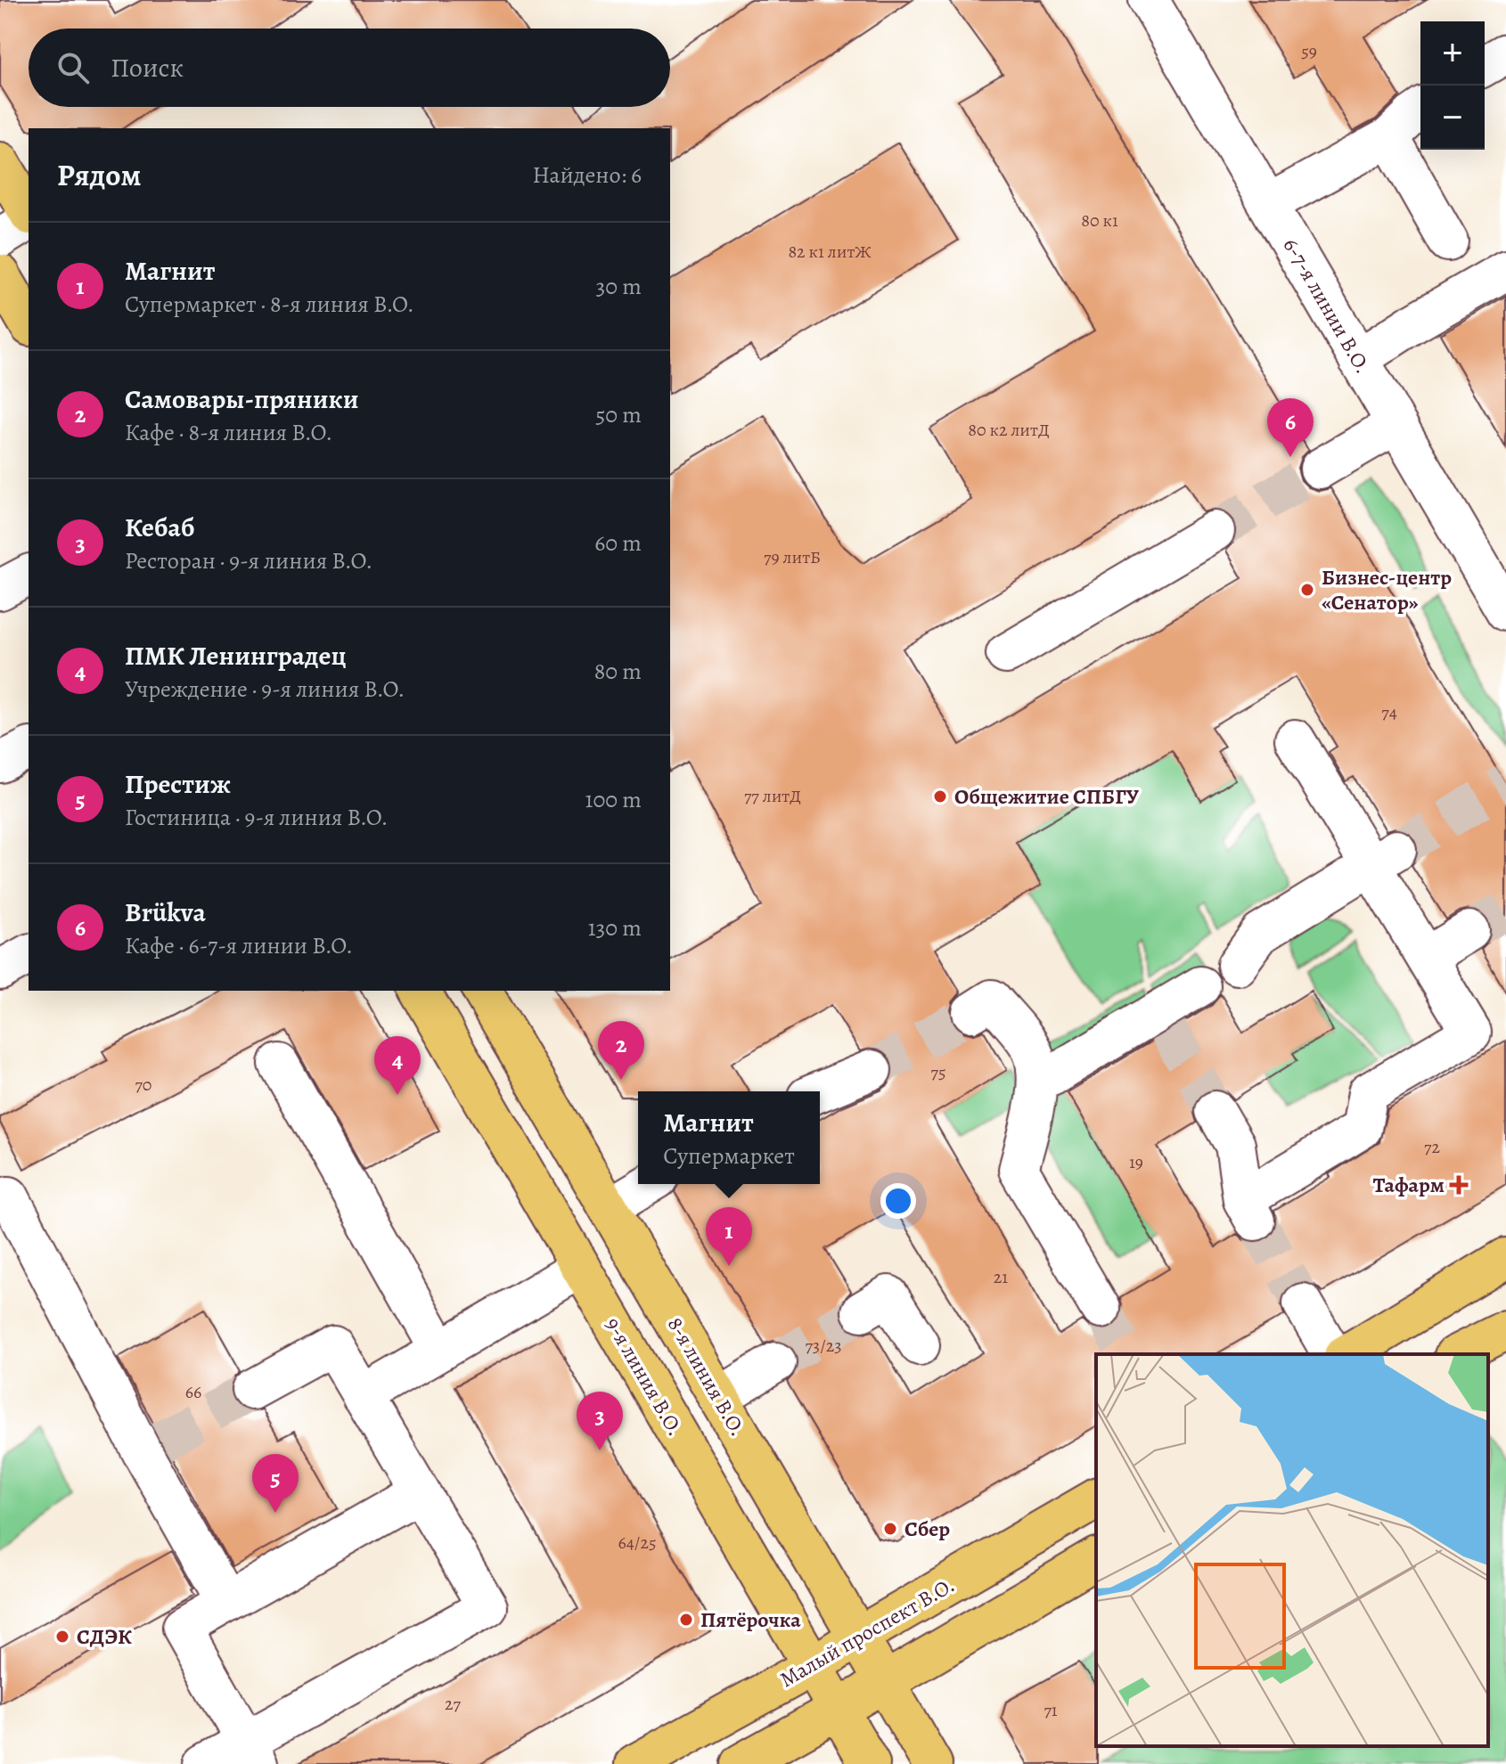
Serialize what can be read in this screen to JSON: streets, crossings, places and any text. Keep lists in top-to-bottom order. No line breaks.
{"streets":{"main road":["9-я линия В.О.","8-я линия В.О.","Малый проспект В.О."],"street":["6-7-я линии В.О."]},"crossings":[["9-я линия В.О.","Малый проспект В.О."],["8-я линия В.О.","Малый проспект В.О."]],"places":{"other":["Бизнес-центр «Сенатор»","Общежитие СПБГУ","Сбер","Пятёрочка","СДЭК"],"health":["Тафарм"]},"house_numbers":["59","80 к1","82 к1 литЖ","80 к2 литД","79 литБ","74","77 литД","75","70","72","19","21","73/23","66","64/25","27","71"],"page":{"map_buttons":["+","−"],"search":"Поиск","heading":["Рядом","Найдено: 6"],"list":[{"mark":"1","name":"Магнит","note":"Супермаркет · 8-я линия В.О.","value":"30 m"},{"mark":"2","name":"Самовары-пряники","note":"Кафе · 8-я линия В.О.","value":"50 m"},{"mark":"3","name":"Кебаб","note":"Ресторан · 9-я линия В.О.","value":"60 m"},{"mark":"4","name":"ПМК Ленинградец","note":"Учреждение · 9-я линия В.О.","value":"80 m"},{"mark":"5","name":"Престиж","note":"Гостиница · 9-я линия В.О.","value":"100 m"},{"mark":"6","name":"Brükva","note":"Кафе · 6-7-я линии В.О.","value":"130 m"}],"pins":["6","2","4","1","3","5"],"popup":["Магнит","Супермаркет"]}}
